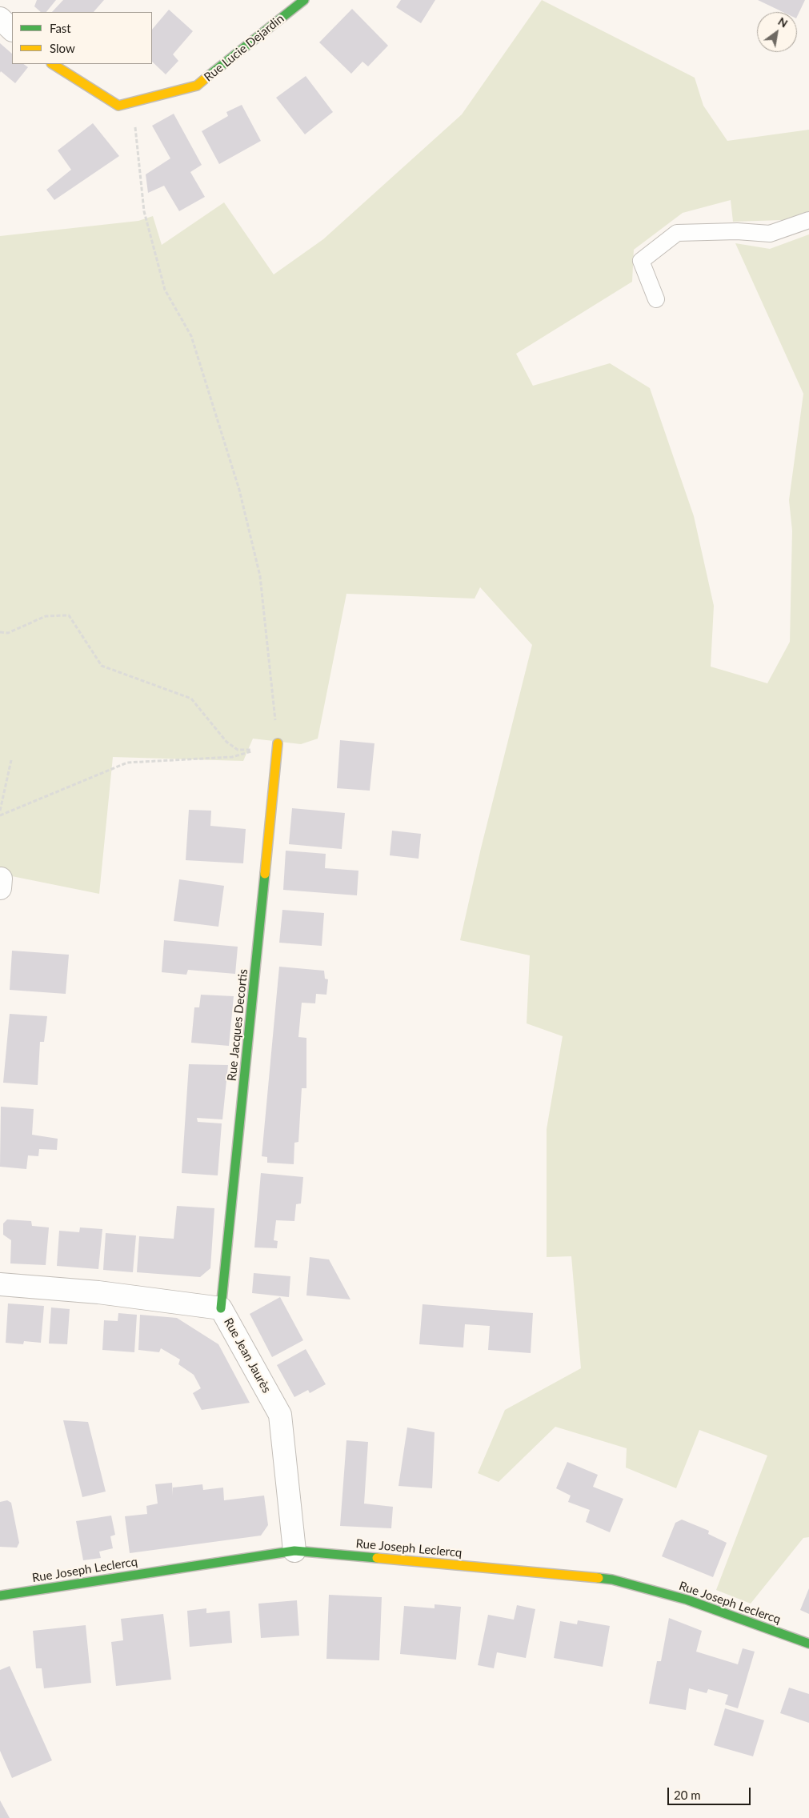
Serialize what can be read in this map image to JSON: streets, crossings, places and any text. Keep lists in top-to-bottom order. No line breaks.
{"streets":{"street":["Rue Lucie Dejardin","Rue Jacques Decortis","Rue Jean Jaurès","Rue Joseph Leclercq"]},"crossings":[["Rue Jacques Decortis","Rue Jean Jaurès"],["Rue Jean Jaurès","Rue Joseph Leclercq"]],"legend":["Fast","Slow"],"scale_bar":"20 m","north":"top right"}
